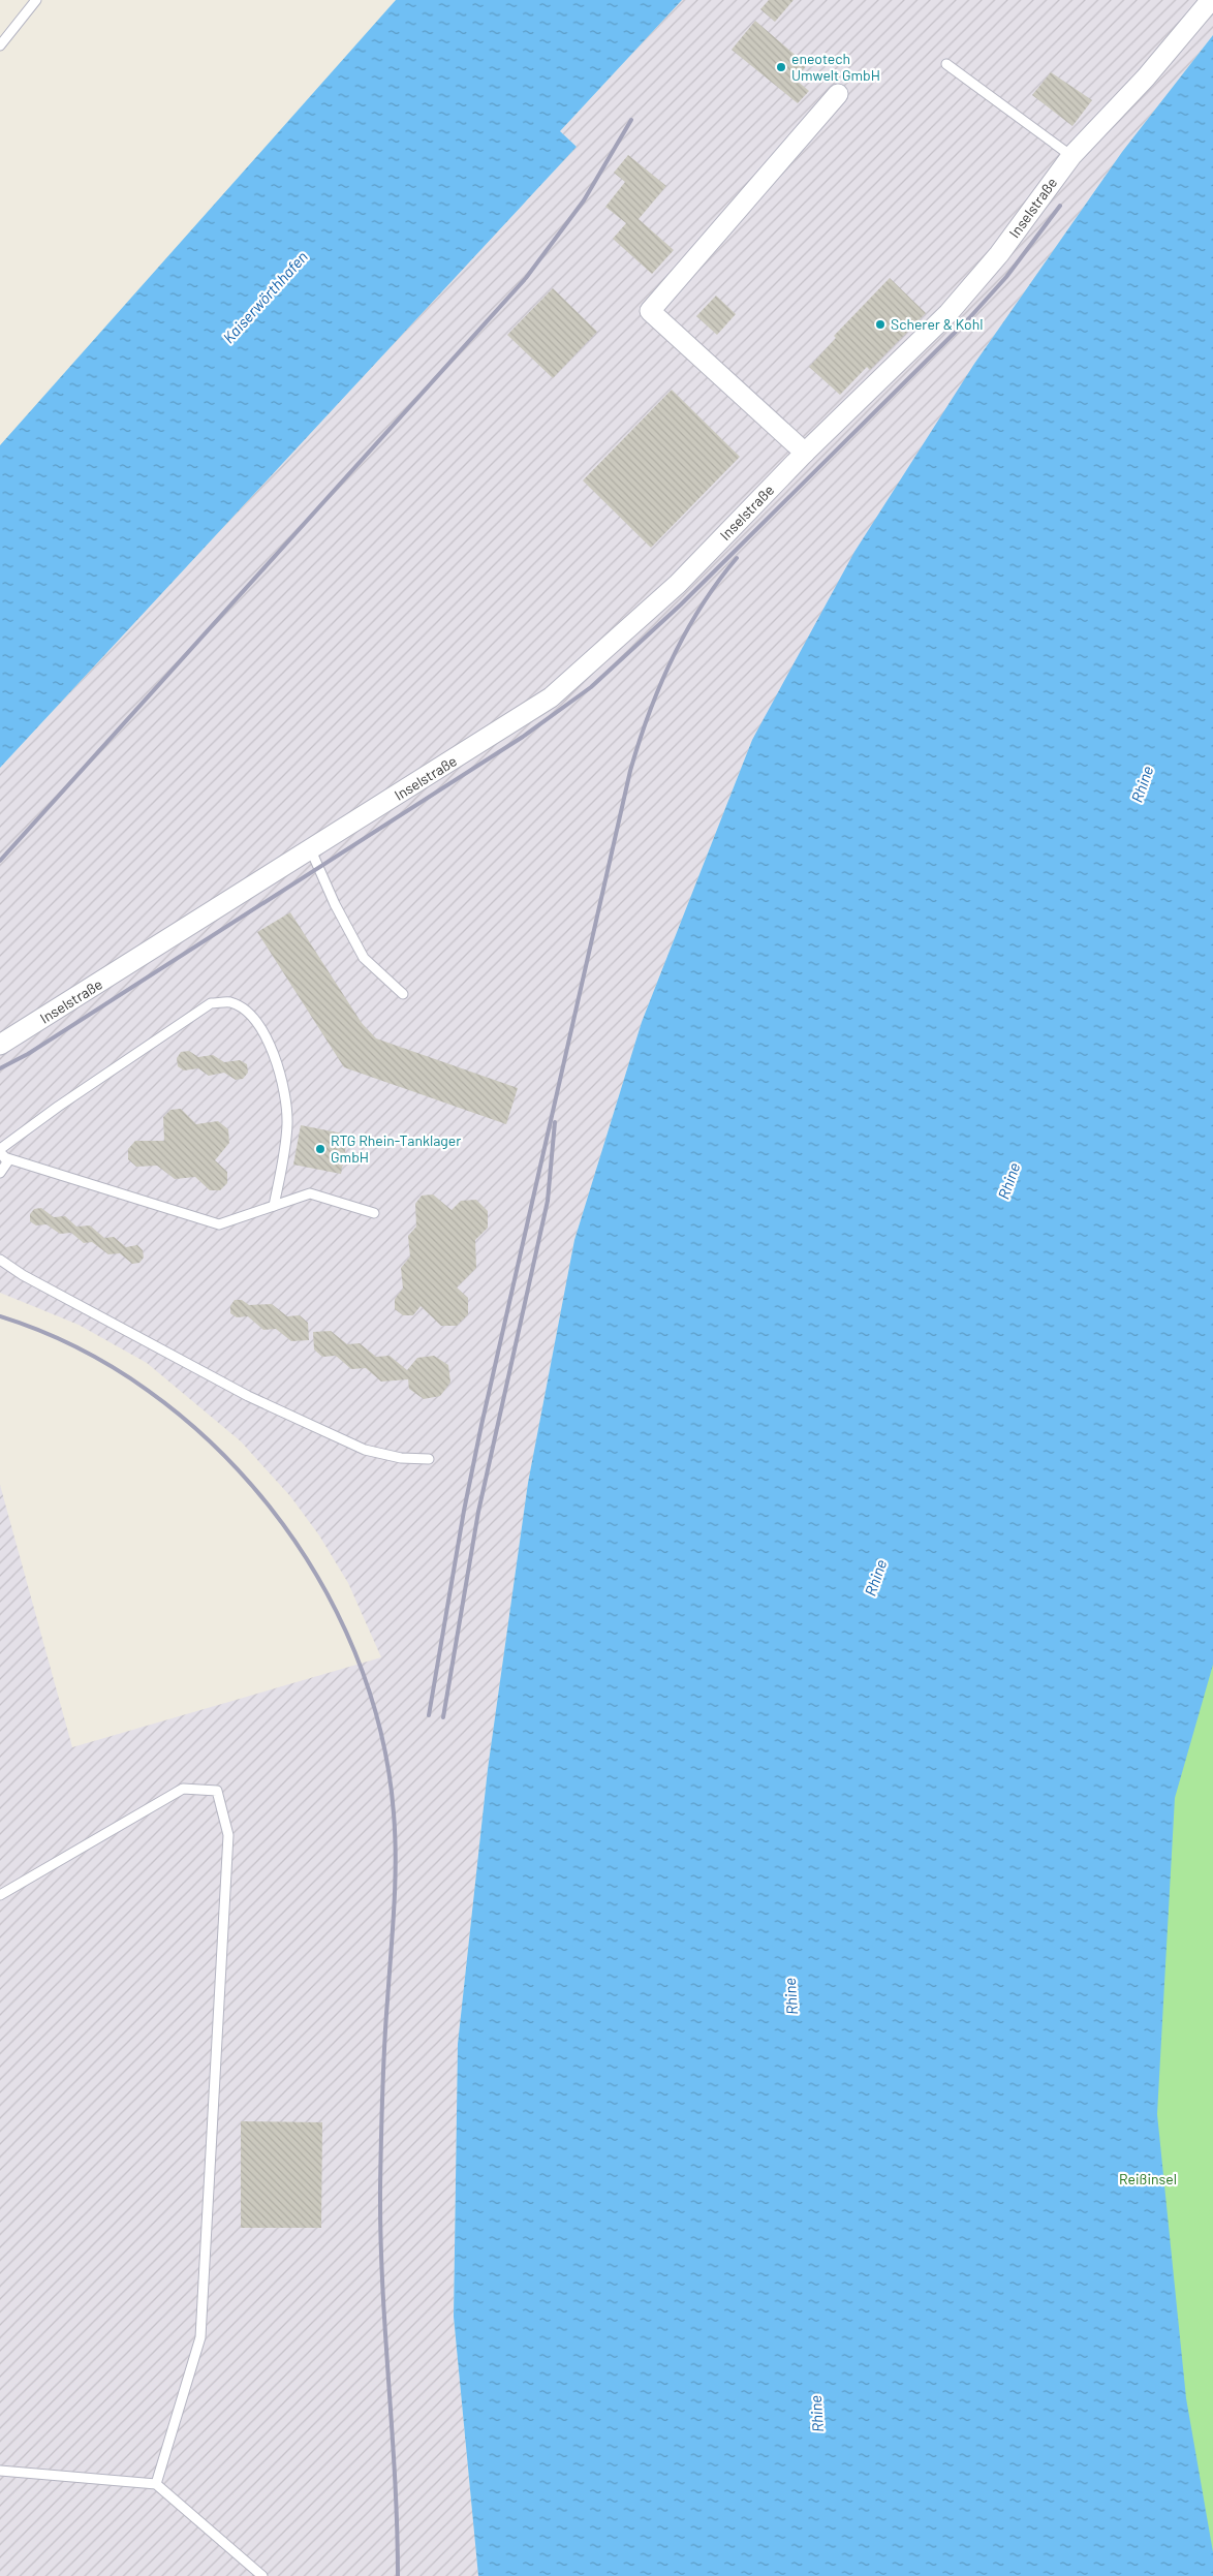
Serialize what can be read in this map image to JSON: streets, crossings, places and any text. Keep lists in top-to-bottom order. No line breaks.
{"streets":{"street":["Inselstraße"]},"water":["Kaiserwörthhafen","Rhine"],"parks":["Reißinsel"],"places":["eneotech Umwelt GmbH","Scherer & Kohl","RTG Rhein-Tanklager GmbH"]}
